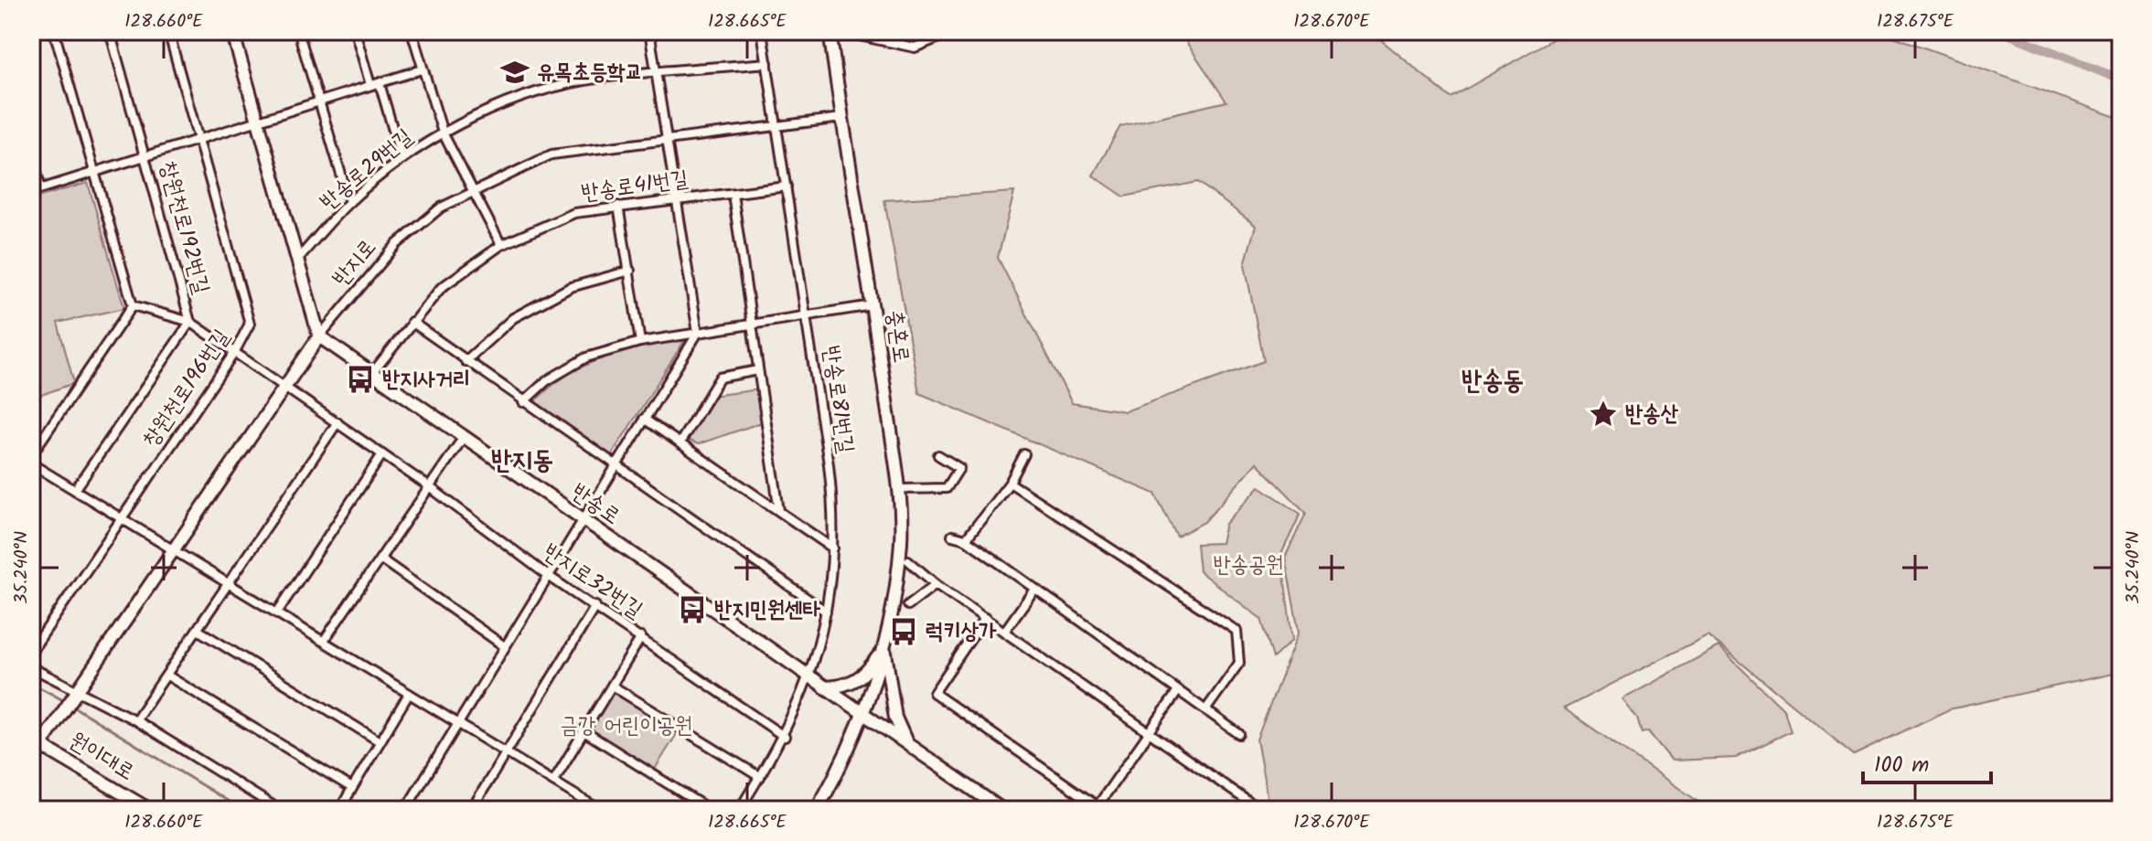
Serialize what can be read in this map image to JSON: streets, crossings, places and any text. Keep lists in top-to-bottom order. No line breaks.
{"streets":{"street":["반송로29번길","반송로41번길","창원천로192번길","반지로","충혼로","창원천로196번길","반송로81번길","반송로","반지로32번길","원이대로"]},"crossings":[["반송로29번길","반송로81번길"],["반송로41번길","반송로81번길"],["반송로41번길","반송로"],["창원천로192번길","반지로32번길"],["반지로","충혼로"],["반지로","반송로81번길"],["반지로","반송로"],["반지로","반지로32번길"],["반지로","원이대로"],["충혼로","반송로"],["창원천로196번길","반지로32번길"],["반송로81번길","반송로"],["반송로81번길","반지로32번길"]],"districts":["반송동","반지동"],"parks":["반송공원","금강 어린이공원"],"places":{"school or university":["유목초등학교"],"bus stop":["반지사거리","반지민원센타","럭키상가"],"place":["반송산"]},"scale_bar":"100 m","coordinates":["128.660°E","128.665°E","128.670°E","128.675°E","35.240°N"]}
